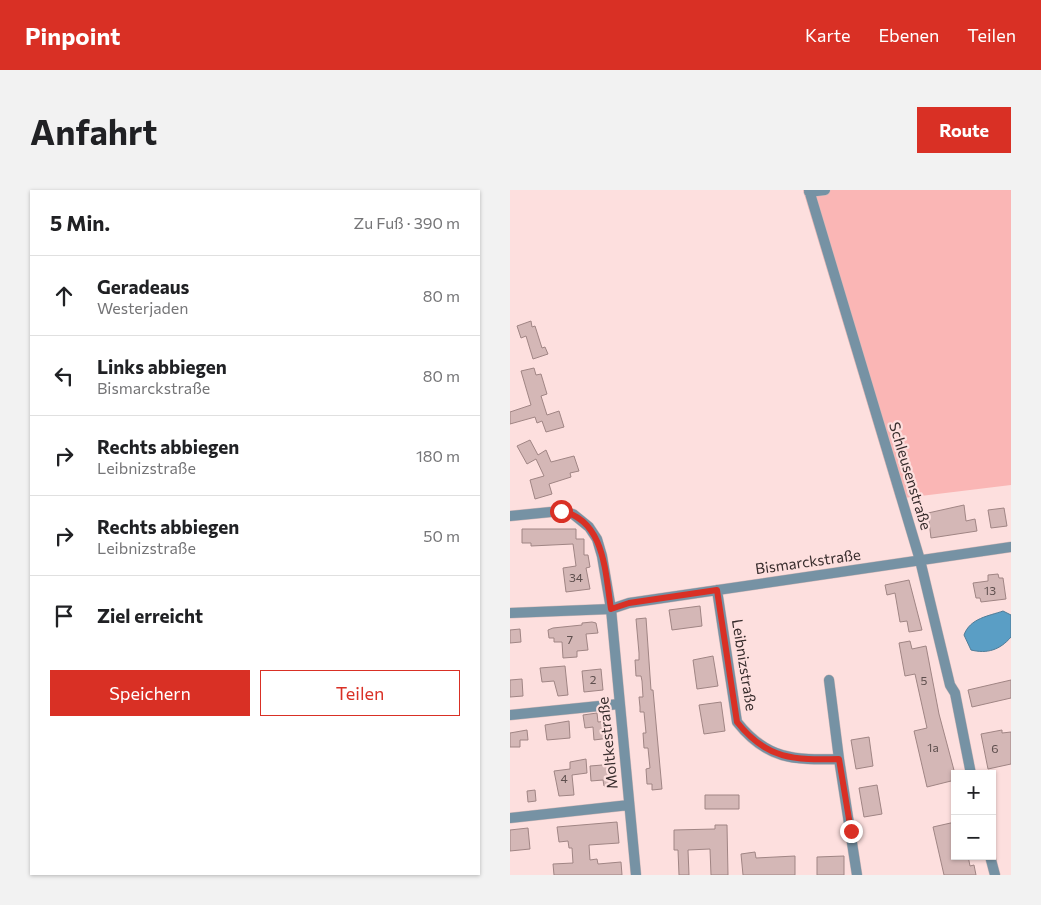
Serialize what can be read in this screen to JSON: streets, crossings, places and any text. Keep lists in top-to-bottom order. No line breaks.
{"streets":{"street":["Schleusenstraße","Bismarckstraße","Leibnizstraße","Moltkestraße"]},"crossings":[["Schleusenstraße","Bismarckstraße"],["Bismarckstraße","Leibnizstraße"],["Bismarckstraße","Moltkestraße"]],"house_numbers":["34","13","7","2","5","1a","6","4"],"page":{"header":"Pinpoint","nav":["Karte","Ebenen","Teilen"],"buttons":["Route",["Speichern","Teilen"]],"title":"Anfahrt","heading":["5 Min.","Zu Fuß · 390 m"],"list":[["Geradeaus","Westerjaden","80 m"],["Links abbiegen","Bismarckstraße","80 m"],["Rechts abbiegen","Leibnizstraße","180 m"],["Rechts abbiegen","Leibnizstraße","50 m"],"Ziel erreicht"],"map_buttons":["+","−"]}}
